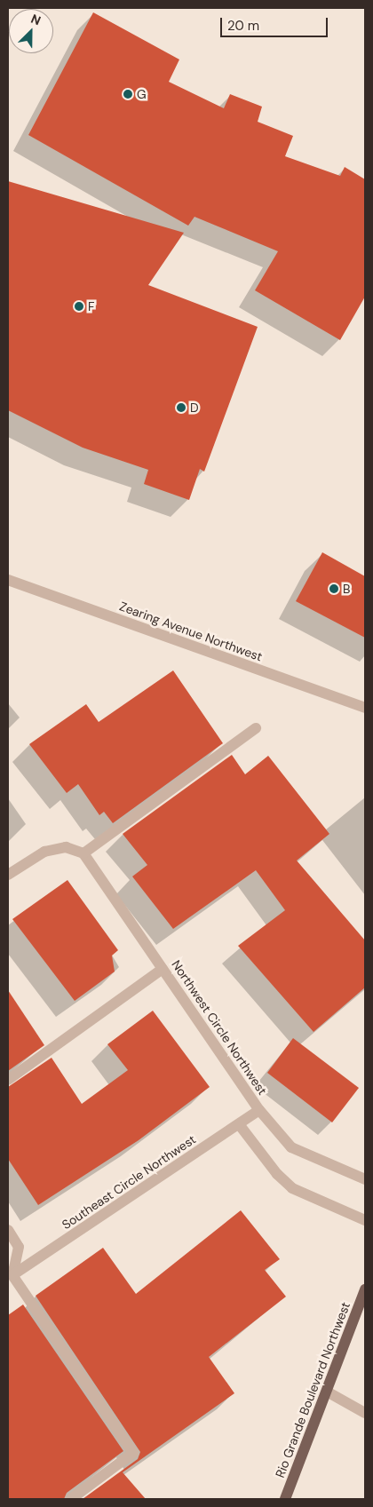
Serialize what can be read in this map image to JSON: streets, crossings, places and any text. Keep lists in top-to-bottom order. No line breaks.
{"streets":{"main road":["Rio Grande Boulevard Northwest"],"street":["Zearing Avenue Northwest","Northwest Circle Northwest","Southeast Circle Northwest"]},"crossings":[["Northwest Circle Northwest","Southeast Circle Northwest"]],"places":["G","F","D","B"],"scale_bar":"20 m","north":"top right"}
